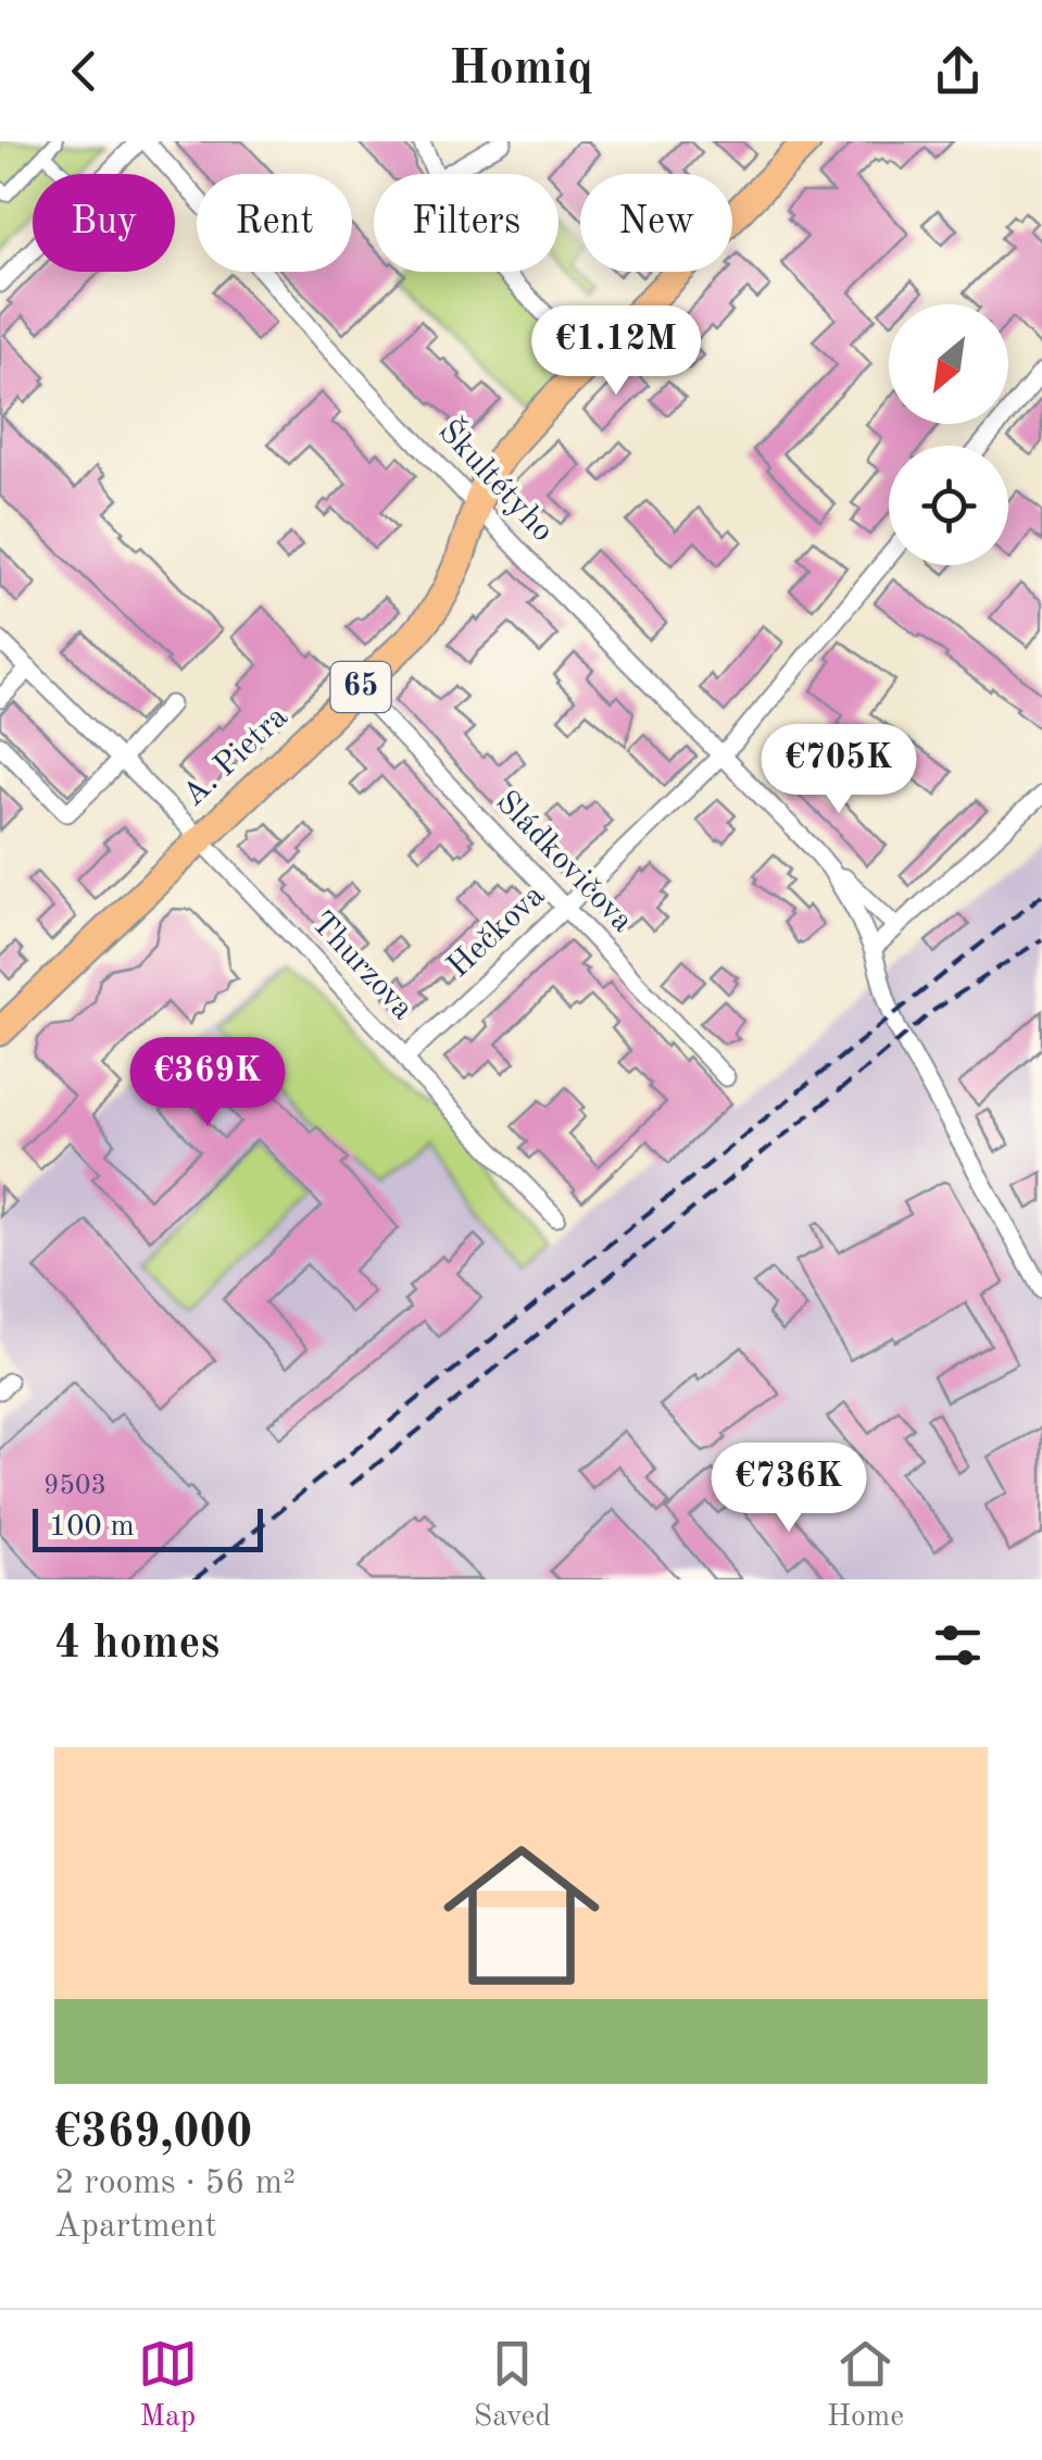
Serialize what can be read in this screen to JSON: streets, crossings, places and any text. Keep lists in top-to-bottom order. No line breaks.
{"streets":{"main road":["65","A. Pietra"],"street":["Škultétyho","Sládkovičova","Hečkova","Thurzova"]},"crossings":[["Škultétyho","65"],["Škultétyho","A. Pietra"],["Škultétyho","Hečkova"],["65","A. Pietra"],["A. Pietra","Sládkovičova"],["A. Pietra","Thurzova"],["Sládkovičova","Hečkova"],["Hečkova","Thurzova"]],"house_numbers":["9503"],"scale_bar":"100 m","north":"bottom left","page":{"header":"Homiq","chip":["Buy","Rent","Filters","New"],"price":["€1.12M","€705K","€369K","€736K"],"scale":"100 m","heading":"4 homes","list":[{"name":"€369,000","note":"2 rooms · 56 m² · Apartment"}],"tabs":["Map","Saved","Home"]}}
